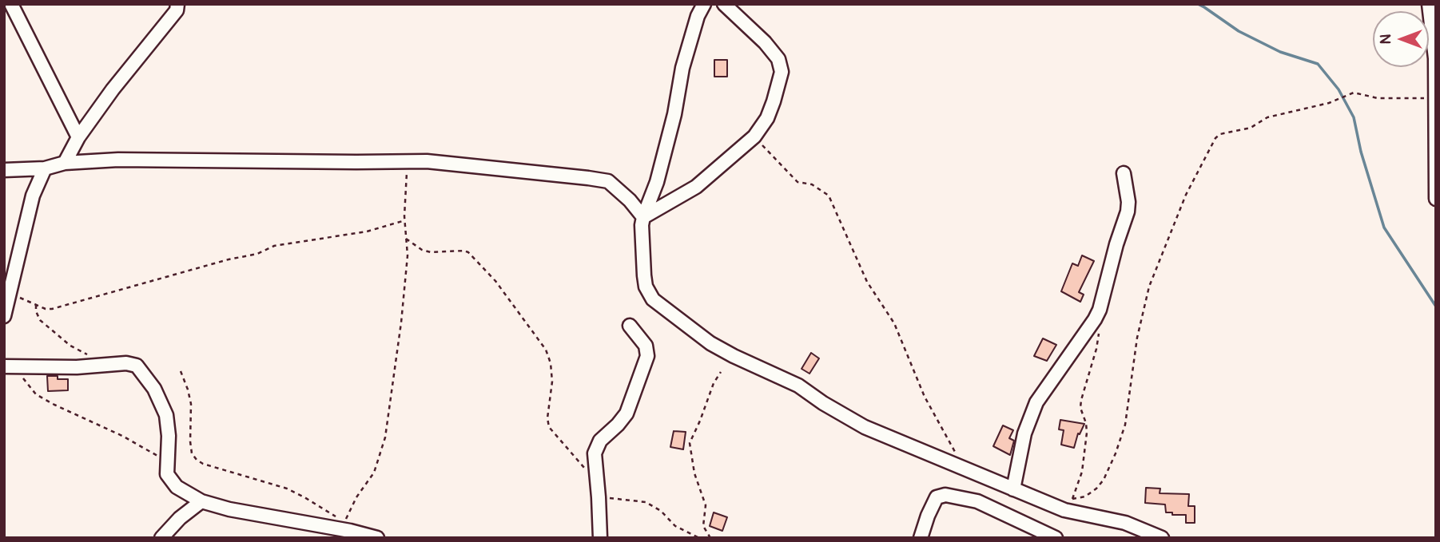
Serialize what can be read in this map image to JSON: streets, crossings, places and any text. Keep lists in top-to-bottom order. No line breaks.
{"north":"left"}
